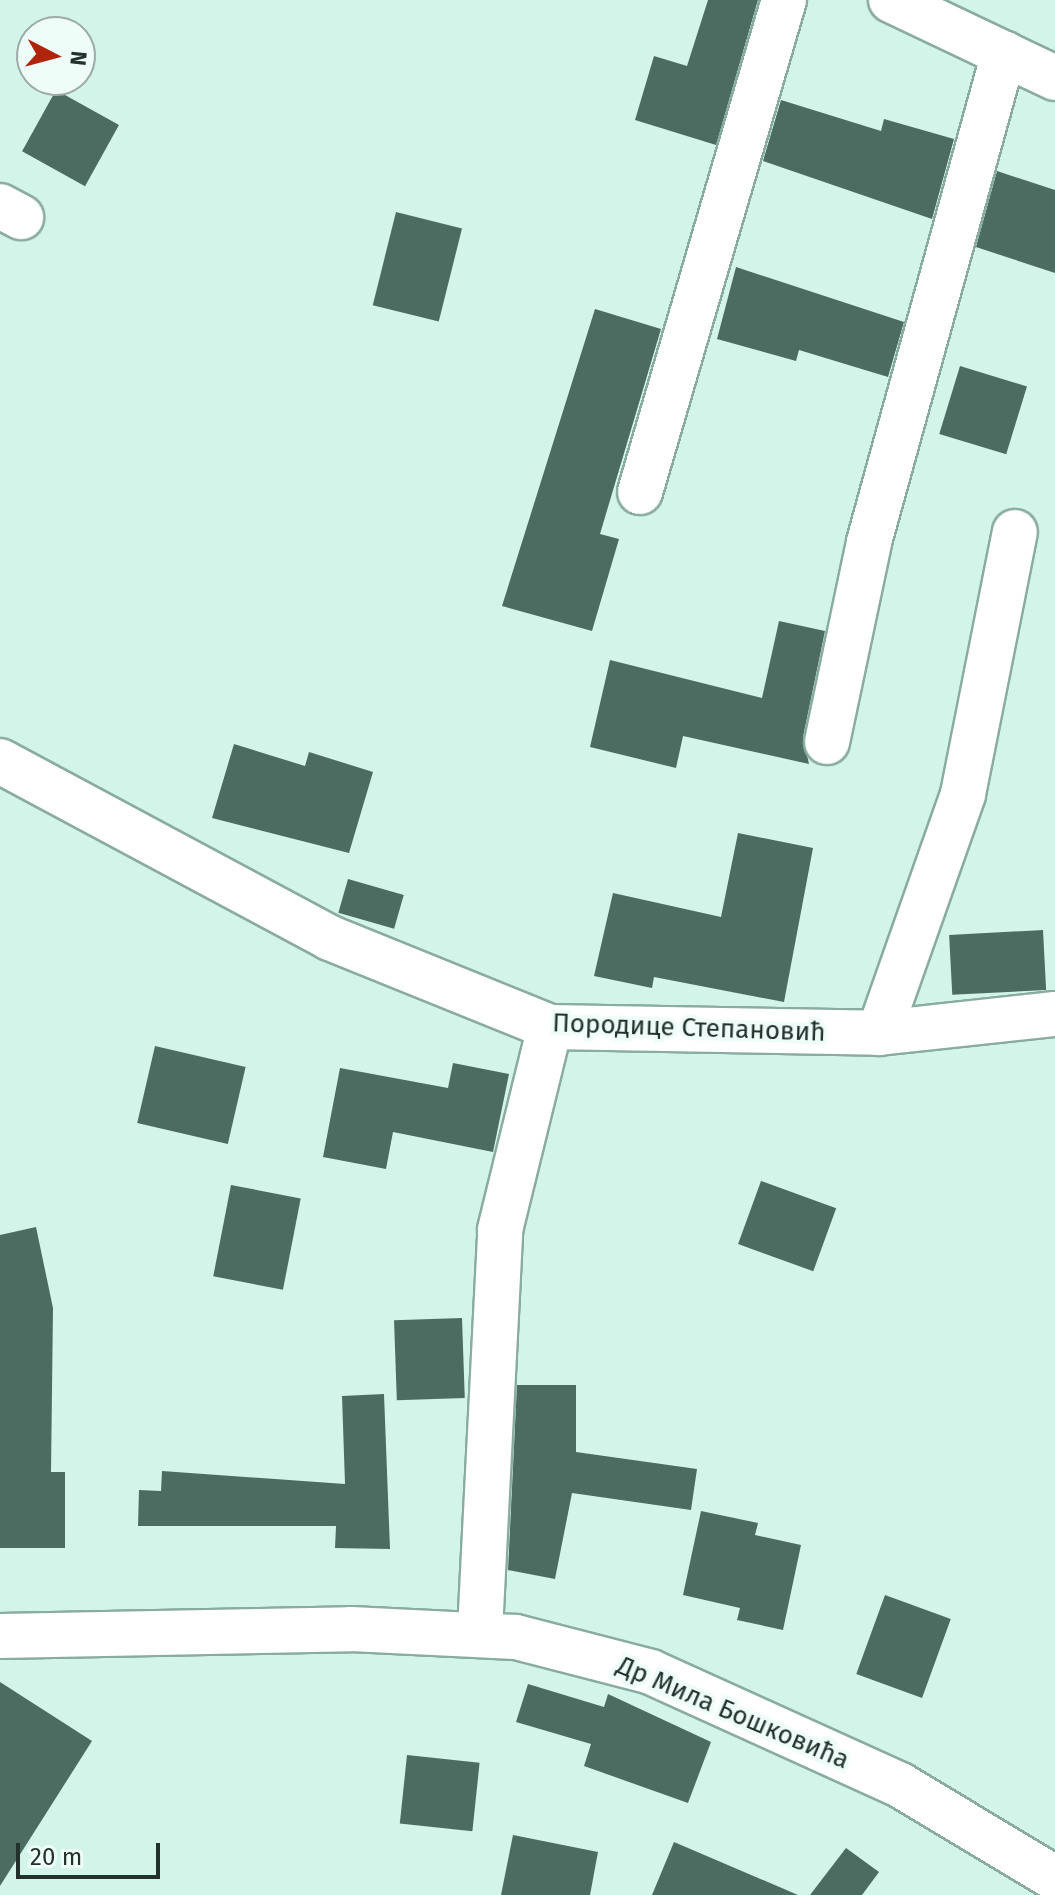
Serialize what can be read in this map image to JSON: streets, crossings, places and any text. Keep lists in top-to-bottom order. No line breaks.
{"streets":{"street":["Породице Степановић","Др Мила Бошковића"]},"scale_bar":"20 m","north":"right"}
